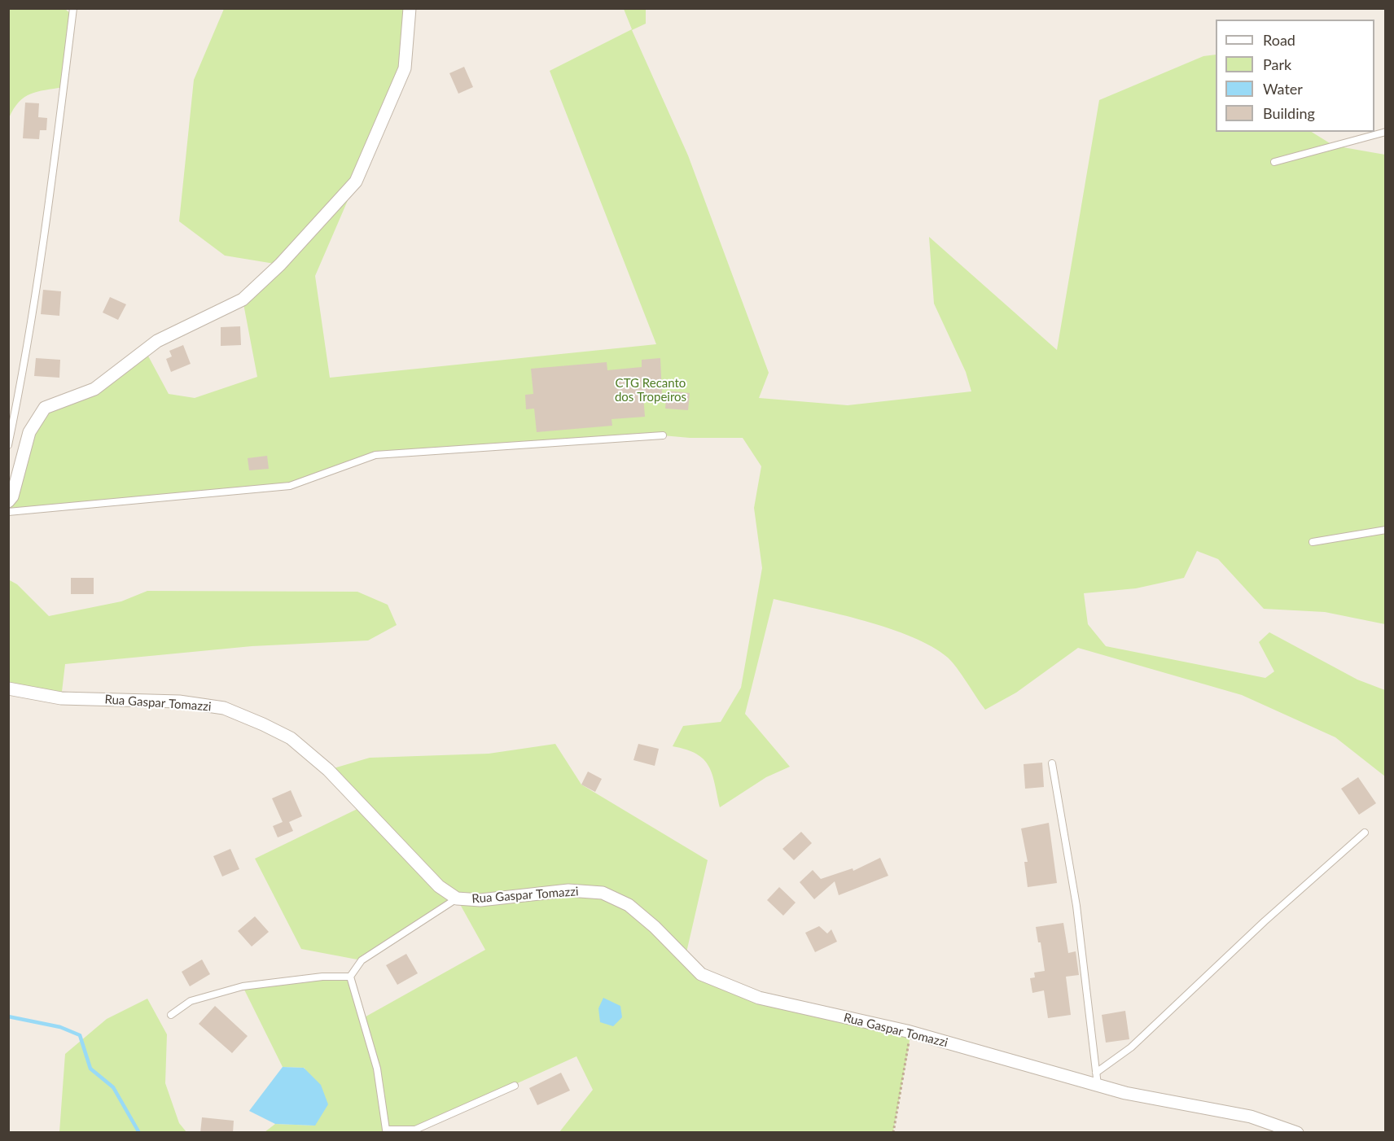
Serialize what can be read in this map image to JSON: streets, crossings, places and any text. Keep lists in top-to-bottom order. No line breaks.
{"streets":{"street":["Rua Gaspar Tomazzi"]},"parks":["CTG Recanto dos Tropeiros"],"legend":["Road","Park","Water","Building"]}
